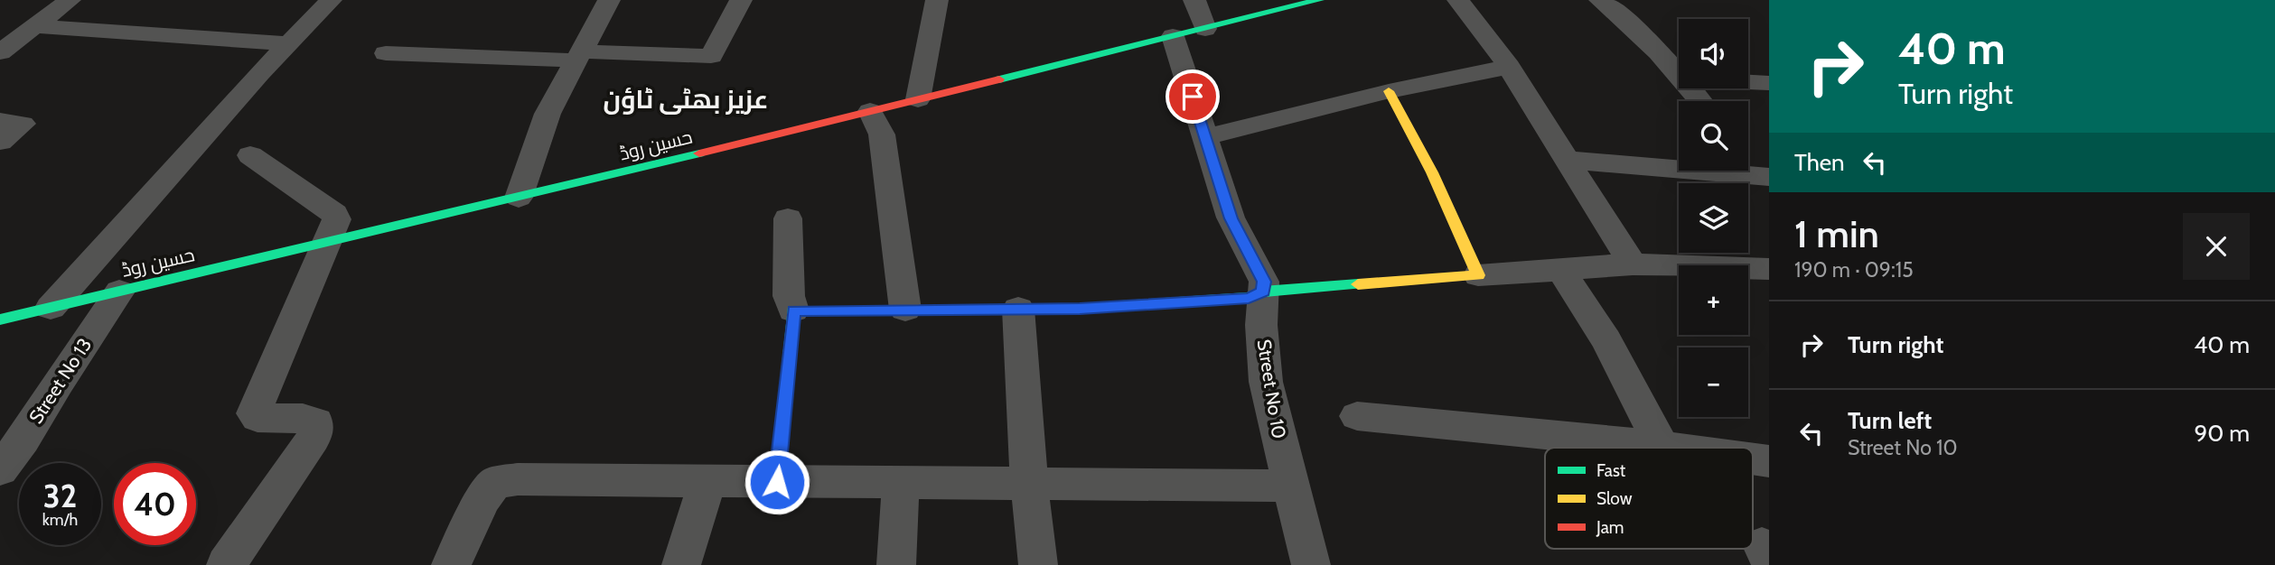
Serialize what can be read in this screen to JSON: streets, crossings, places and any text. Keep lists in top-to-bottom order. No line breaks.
{"streets":{"street":["حسین روڈ","Street No 13","Street No 10"]},"crossings":[["حسین روڈ","Street No 13"],["حسین روڈ","Street No 10"]],"districts":["عزیز بھٹی ٹاؤن"],"legend":["Fast","Slow","Jam"],"page":{"turn":["40 m","Turn right"],"map_buttons":["+","−"],"then":"Then","heading":["1 min","190 m · 09:15"],"list":[{"name":"Turn right","value":"40 m"},{"name":"Turn left","note":"Street No 10","value":"90 m"}],"speed":"32 km/h","limit":"40"}}
